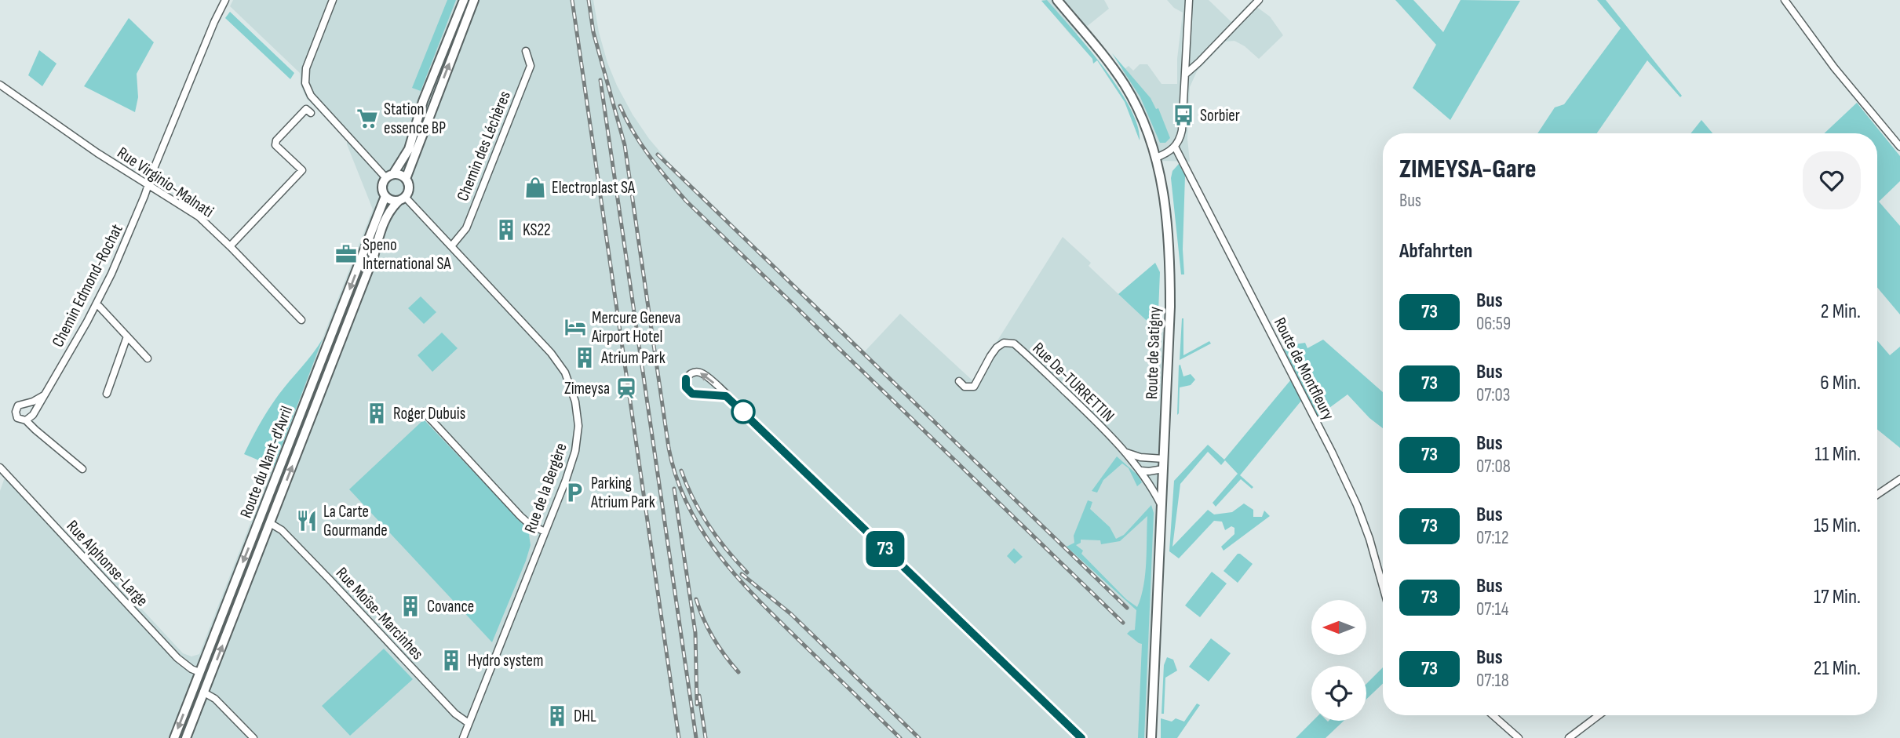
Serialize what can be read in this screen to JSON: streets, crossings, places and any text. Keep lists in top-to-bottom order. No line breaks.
{"streets":{"main road":["Route de Satigny","Route du Nant-d'Avril"],"street":["Chemin des Léchères","Rue Virginio-Malnati","Chemin Edmond-Rochat","Route de Montfleury","Rue De-TURRETTIN","Rue de la Bergère","Rue Alphonse-Large","Rue Moïse-Marcinhes"]},"crossings":[["Chemin des Léchères","Rue de la Bergère"],["Rue Virginio-Malnati","Chemin Edmond-Rochat"],["Route de Satigny","Rue De-TURRETTIN"],["Route du Nant-d'Avril","Rue de la Bergère"],["Route du Nant-d'Avril","Rue Alphonse-Large"],["Route du Nant-d'Avril","Rue Moïse-Marcinhes"],["Rue de la Bergère","Rue Moïse-Marcinhes"]],"places":{"bus stop":["Sorbier"],"supermarket":["Station essence BP"],"shop":["Electroplast SA"],"building":["KS22","Atrium Park","Roger Dubuis","Covance","Hydro system","DHL"],"office":["Speno International SA"],"hotel":["Mercure Geneva Airport Hotel"],"station":["Zimeysa"],"parking":["Parking Atrium Park"],"restaurant":["La Carte Gourmande"]},"lines":["bus line 73"],"north":"left","page":{"on_map":"73","heading":[["ZIMEYSA-Gare","Bus"],"Abfahrten"],"list":[{"mark":"73","name":"Bus","note":"06:59","value":"2 Min."},{"mark":"73","name":"Bus","note":"07:03","value":"6 Min."},{"mark":"73","name":"Bus","note":"07:08","value":"11 Min."},{"mark":"73","name":"Bus","note":"07:12","value":"15 Min."},{"mark":"73","name":"Bus","note":"07:14","value":"17 Min."},{"mark":"73","name":"Bus","note":"07:18","value":"21 Min."}]}}
